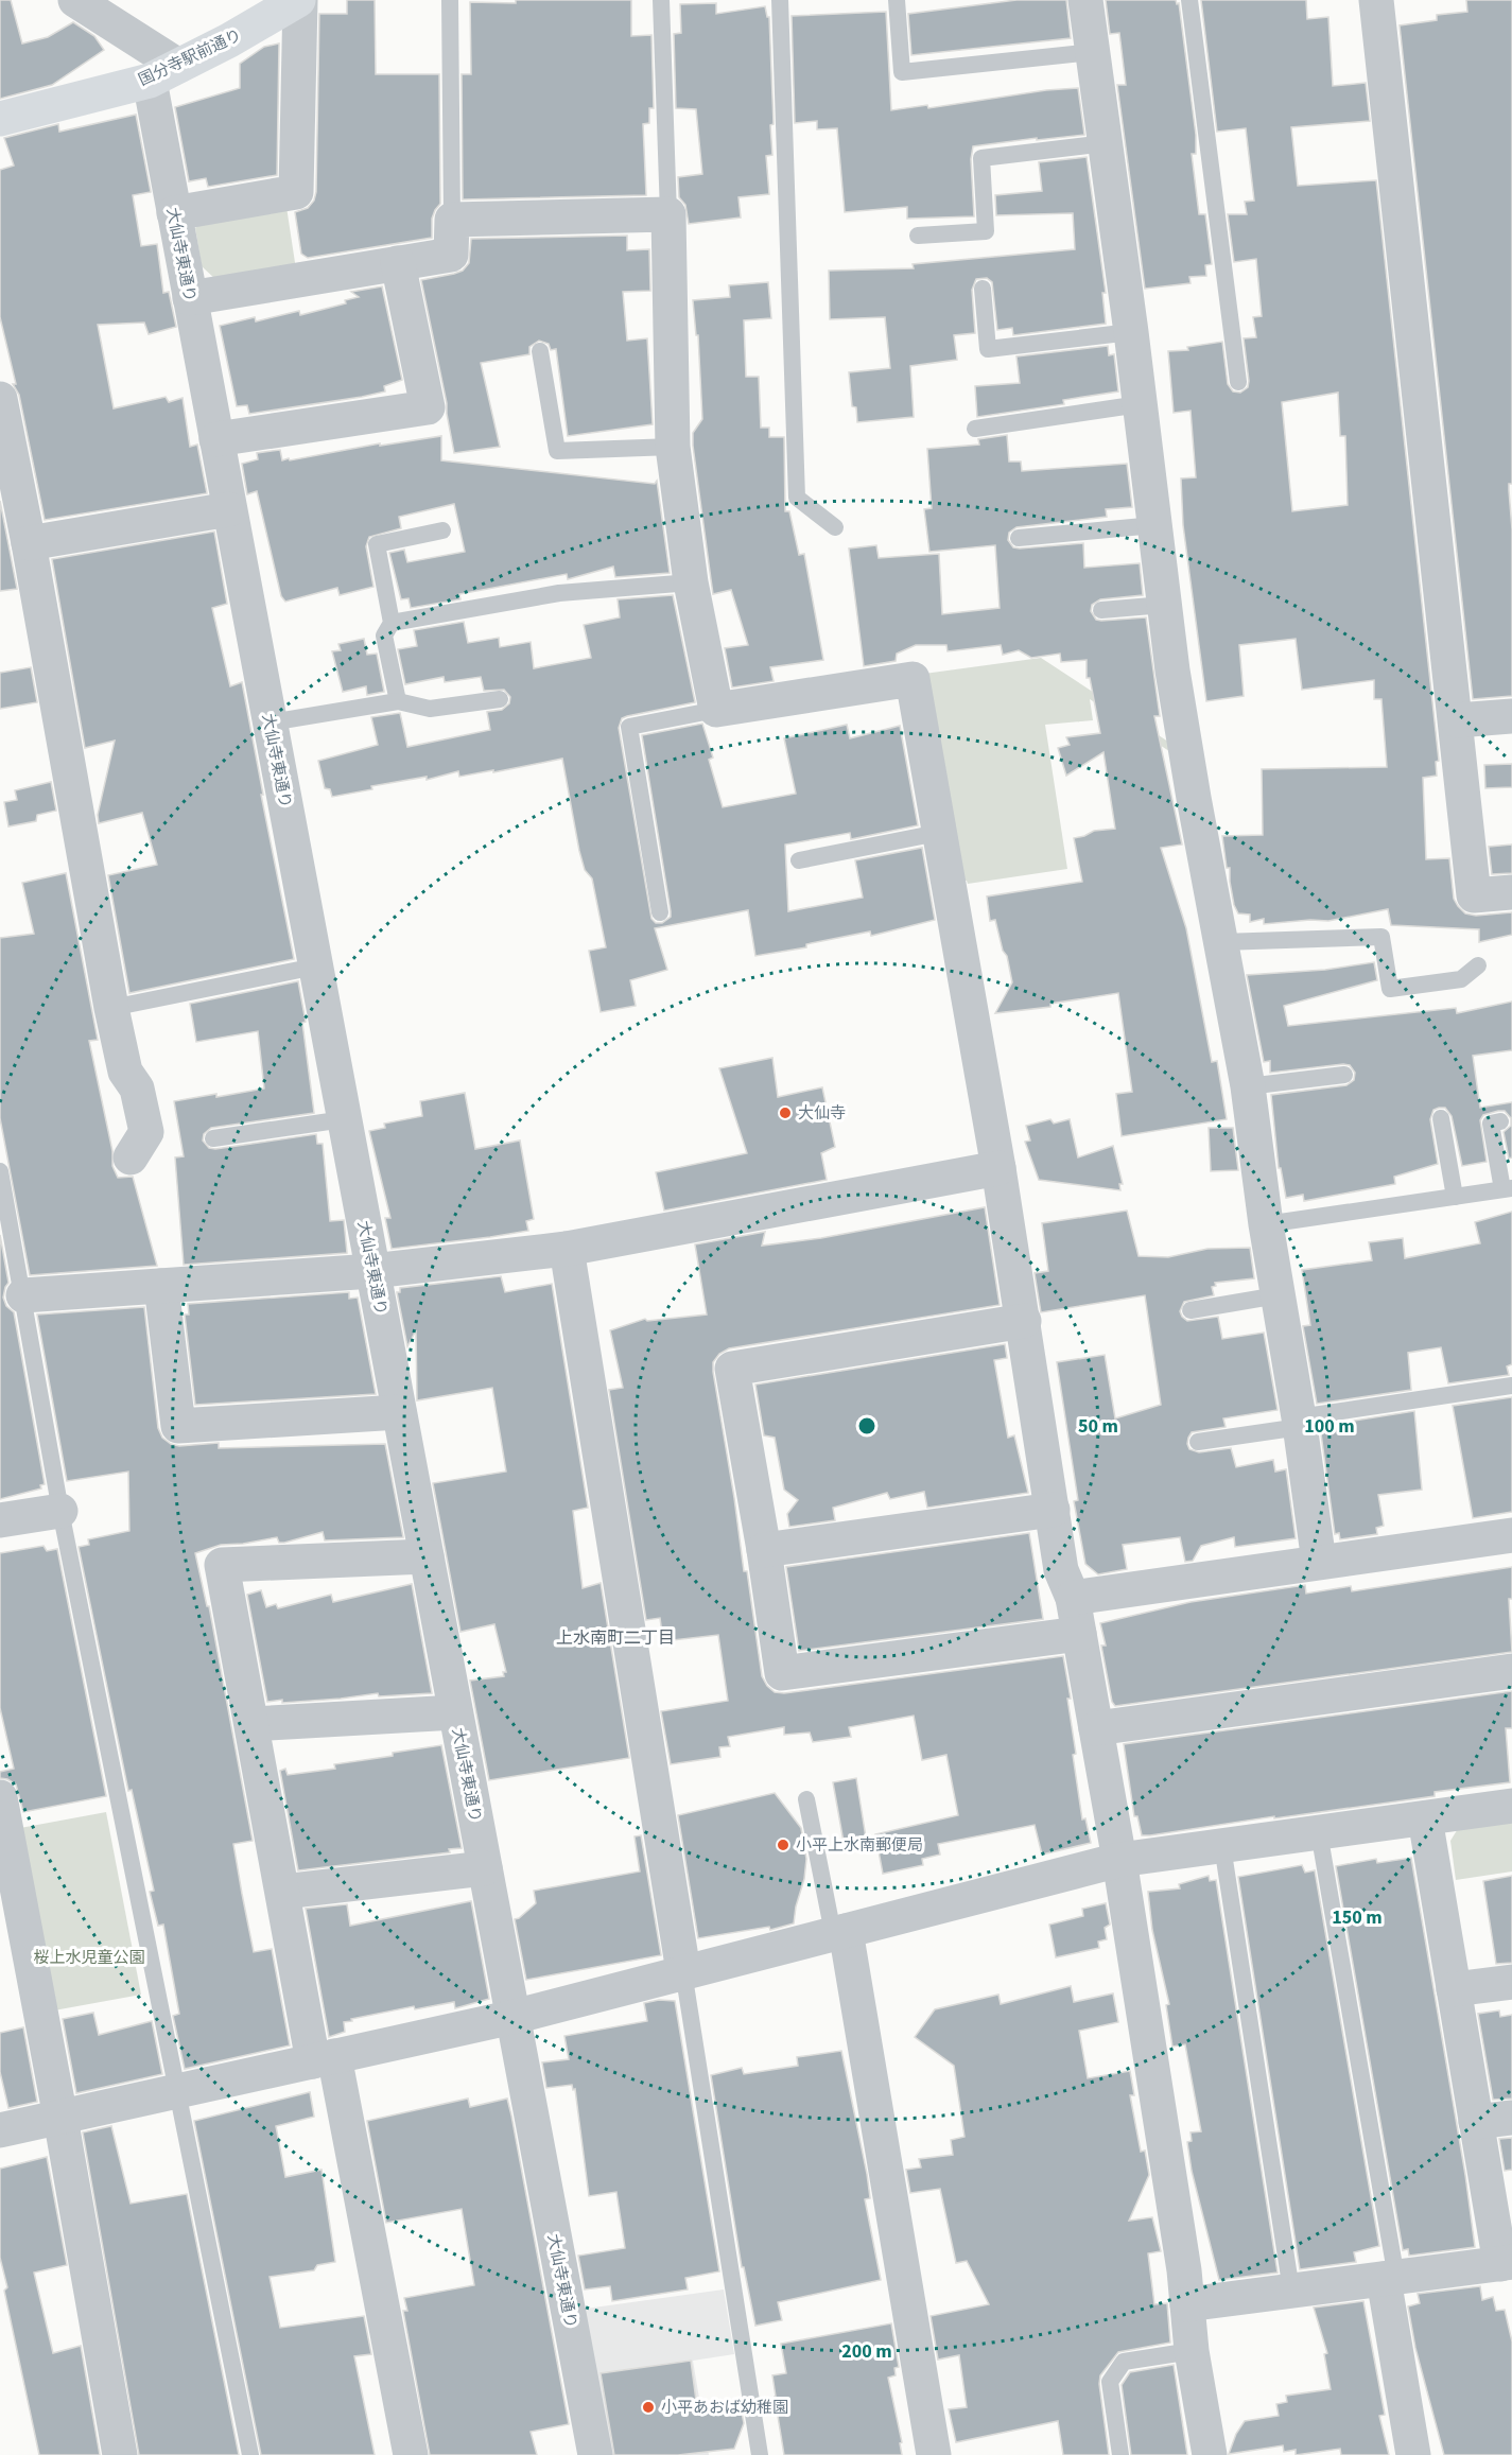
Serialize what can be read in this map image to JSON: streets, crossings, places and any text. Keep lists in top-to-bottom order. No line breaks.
{"streets":{"street":["国分寺駅前通り","大仙寺東通り"]},"crossings":[["国分寺駅前通り","大仙寺東通り"]],"districts":["上水南町二丁目"],"parks":["桜上水児童公園"],"places":["大仙寺","小平上水南郵便局","小平あおば幼稚園"],"rings":["50 m","100 m","150 m","200 m"]}
